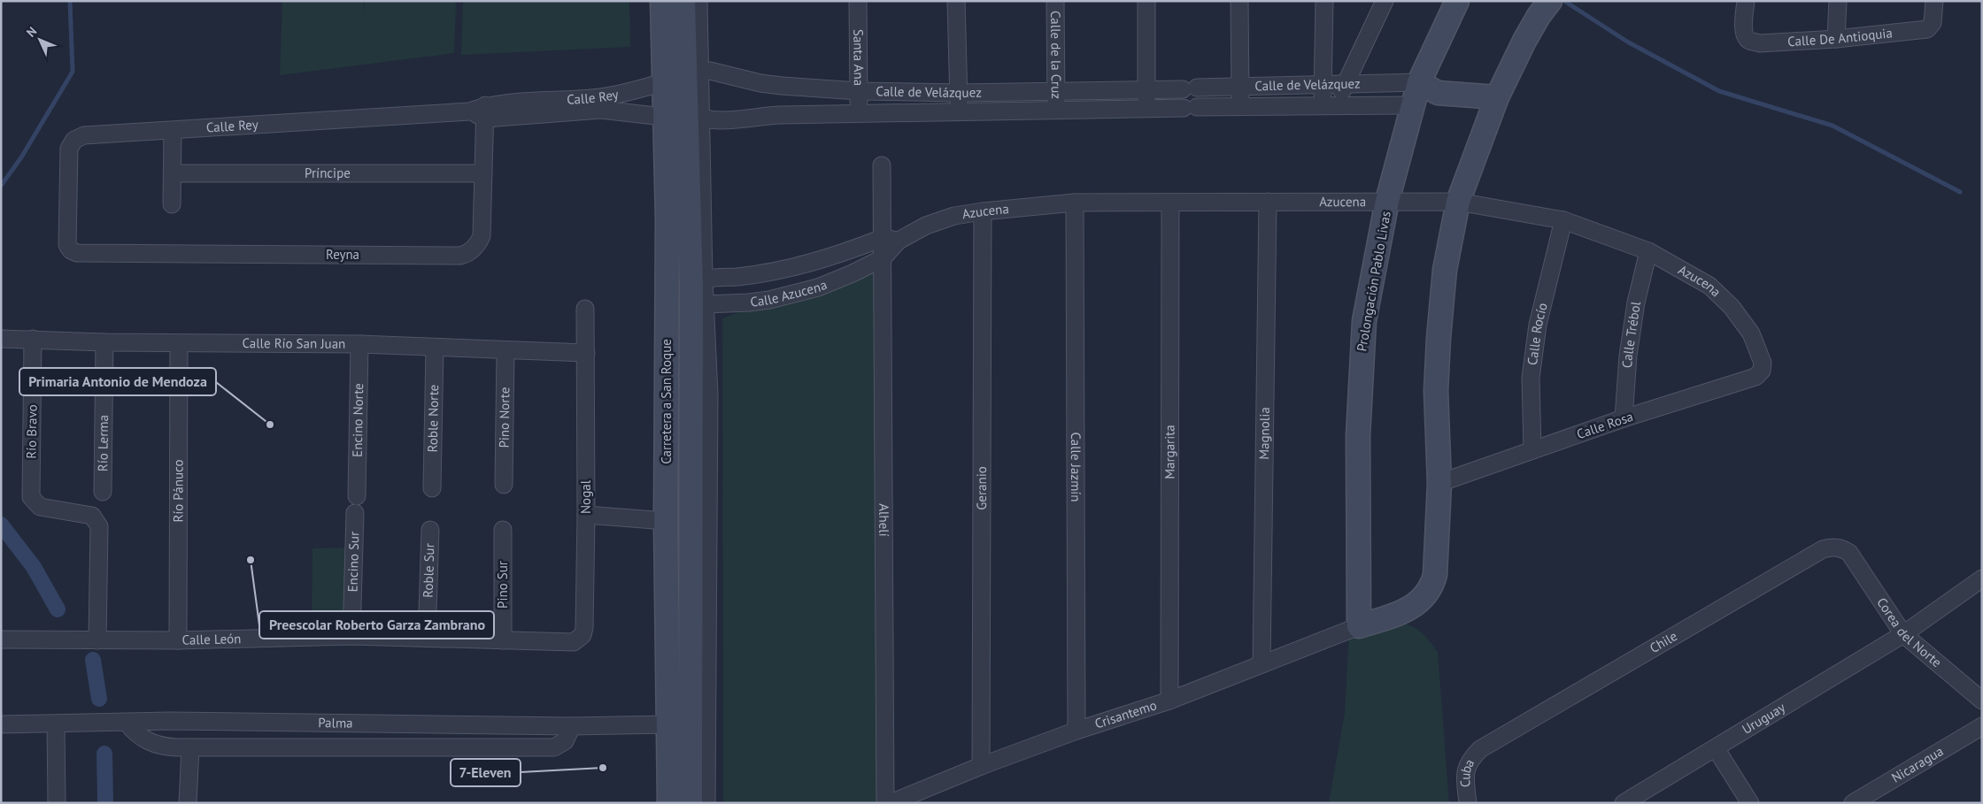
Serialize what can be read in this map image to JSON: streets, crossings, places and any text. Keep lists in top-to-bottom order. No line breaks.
{"streets":{"main road":["Prolongación Pablo Livas","Carretera a San Roque"],"street":["Calle De Antioquia","Calle de la Cruz","Santa Ana","Calle de Velázquez","Calle Rey","Príncipe","Azucena","Reyna","Calle Azucena","Calle Rocío","Calle Trébol","Calle Río San Juan","Pino Norte","Roble Norte","Encino Norte","Calle Rosa","Río Bravo","Magnolia","Río Lerma","Margarita","Calle Jazmín","Geranio","Río Pánuco","Nogal","Alhelí","Encino Sur","Roble Sur","Pino Sur","Corea del Norte","Calle León","Chile","Crisantemo","Uruguay","Palma","Nicaragua","Cuba"]},"crossings":[["Calle de la Cruz","Calle de Velázquez"],["Santa Ana","Calle de Velázquez"],["Calle de Velázquez","Calle Rey"],["Calle de Velázquez","Prolongación Pablo Livas"],["Calle de Velázquez","Carretera a San Roque"],["Calle Rey","Reyna"],["Calle Rey","Carretera a San Roque"],["Príncipe","Reyna"],["Azucena","Prolongación Pablo Livas"],["Azucena","Calle Azucena"],["Azucena","Calle Rocío"],["Azucena","Calle Trébol"],["Azucena","Carretera a San Roque"],["Azucena","Calle Rosa"],["Azucena","Magnolia"],["Azucena","Margarita"],["Azucena","Calle Jazmín"],["Azucena","Geranio"],["Azucena","Alhelí"],["Prolongación Pablo Livas","Crisantemo"],["Calle Azucena","Carretera a San Roque"],["Calle Azucena","Alhelí"],["Calle Rocío","Calle Rosa"],["Calle Trébol","Calle Rosa"],["Calle Río San Juan","Pino Norte"],["Calle Río San Juan","Roble Norte"],["Calle Río San Juan","Encino Norte"],["Calle Río San Juan","Río Bravo"],["Calle Río San Juan","Río Lerma"],["Calle Río San Juan","Río Pánuco"],["Calle Río San Juan","Nogal"],["Carretera a San Roque","Palma"],["Río Bravo","Calle León"],["Magnolia","Crisantemo"],["Margarita","Crisantemo"],["Calle Jazmín","Crisantemo"],["Geranio","Crisantemo"],["Río Pánuco","Calle León"],["Nogal","Calle León"],["Encino Sur","Calle León"],["Roble Sur","Calle León"],["Pino Sur","Calle León"],["Corea del Norte","Chile"],["Corea del Norte","Uruguay"],["Chile","Cuba"]],"places":["Primaria Antonio de Mendoza","Preescolar Roberto Garza Zambrano","7-Eleven"],"north":"top left"}
